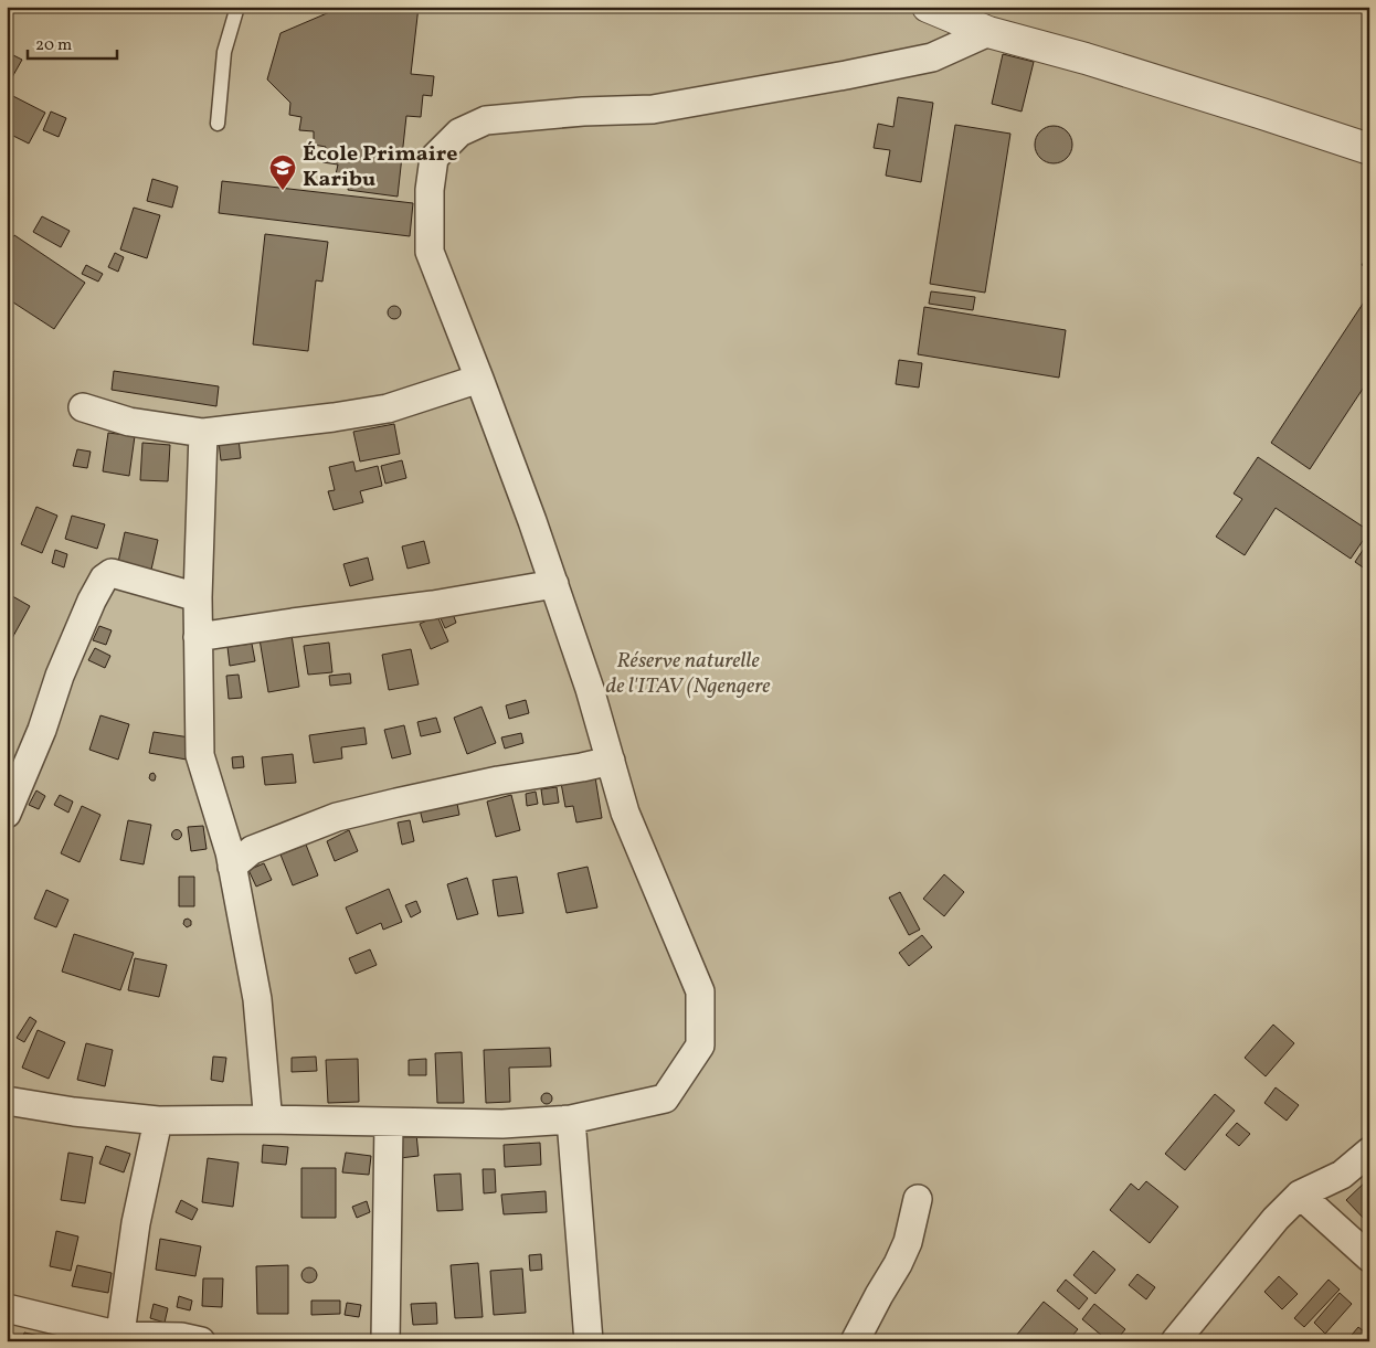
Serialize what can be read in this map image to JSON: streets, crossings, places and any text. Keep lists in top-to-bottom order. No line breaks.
{"parks":["Réserve naturelle de l'ITAV (Ngengere"],"places":{"school or university":["École Primaire Karibu"]},"scale_bar":"20 m"}
